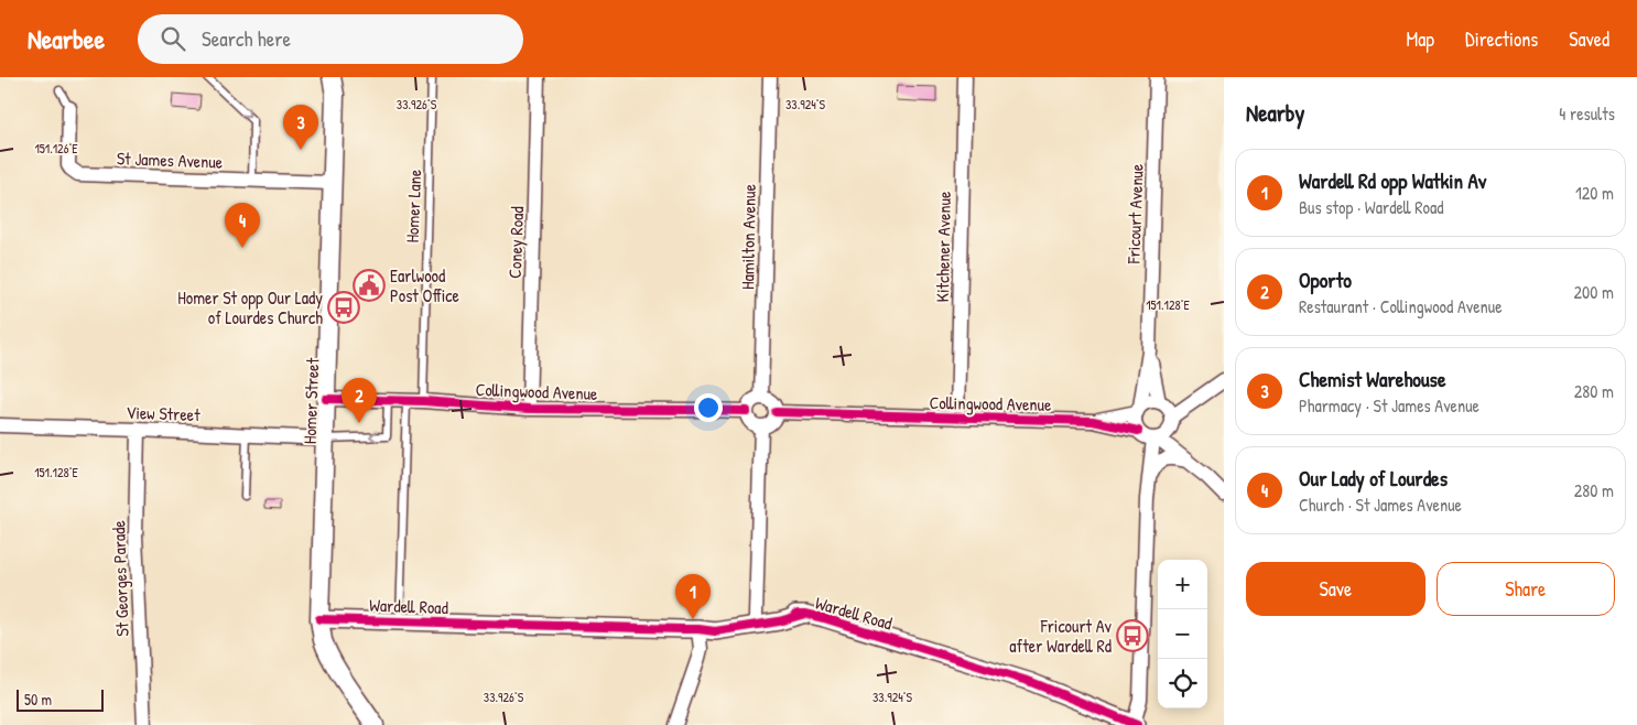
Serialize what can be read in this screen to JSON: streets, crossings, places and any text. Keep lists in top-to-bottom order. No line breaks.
{"streets":{"main road":["Homer Street"],"street":["St James Avenue","Fricourt Avenue","Hamilton Avenue","Coney Road","Kitchener Avenue","Collingwood Avenue","View Street","St Georges Parade","Wardell Road"],"lane":["Homer Lane"]},"crossings":[["St James Avenue","Homer Street"],["Homer Lane","Collingwood Avenue"],["Fricourt Avenue","Collingwood Avenue"],["Fricourt Avenue","Wardell Road"],["Hamilton Avenue","Collingwood Avenue"],["Coney Road","Collingwood Avenue"],["Kitchener Avenue","Collingwood Avenue"],["Collingwood Avenue","Homer Street"],["Homer Street","View Street"],["Homer Street","Wardell Road"],["View Street","St Georges Parade"]],"places":{"public building":["Earlwood Post Office"],"bus stop":["Homer St opp Our Lady of Lourdes Church","Fricourt Av after Wardell Rd"]},"scale_bar":"50 m","page":{"header":"Nearbee","search":"Search here","nav":["Map","Directions","Saved"],"heading":["Nearby","4 results"],"pins":["3","4","2","1"],"list":[{"mark":"1","name":"Wardell Rd opp Watkin Av","note":"Bus stop · Wardell Road","value":"120 m"},{"mark":"2","name":"Oporto","note":"Restaurant · Collingwood Avenue","value":"200 m"},{"mark":"3","name":"Chemist Warehouse","note":"Pharmacy · St James Avenue","value":"280 m"},{"mark":"4","name":"Our Lady of Lourdes","note":"Church · St James Avenue","value":"280 m"}],"buttons":["Save","Share"],"map_buttons":["+","−"],"scale":"50 m"},"coordinates":["33.926°S","33.924°S","151.126°E","151.128°E"]}
